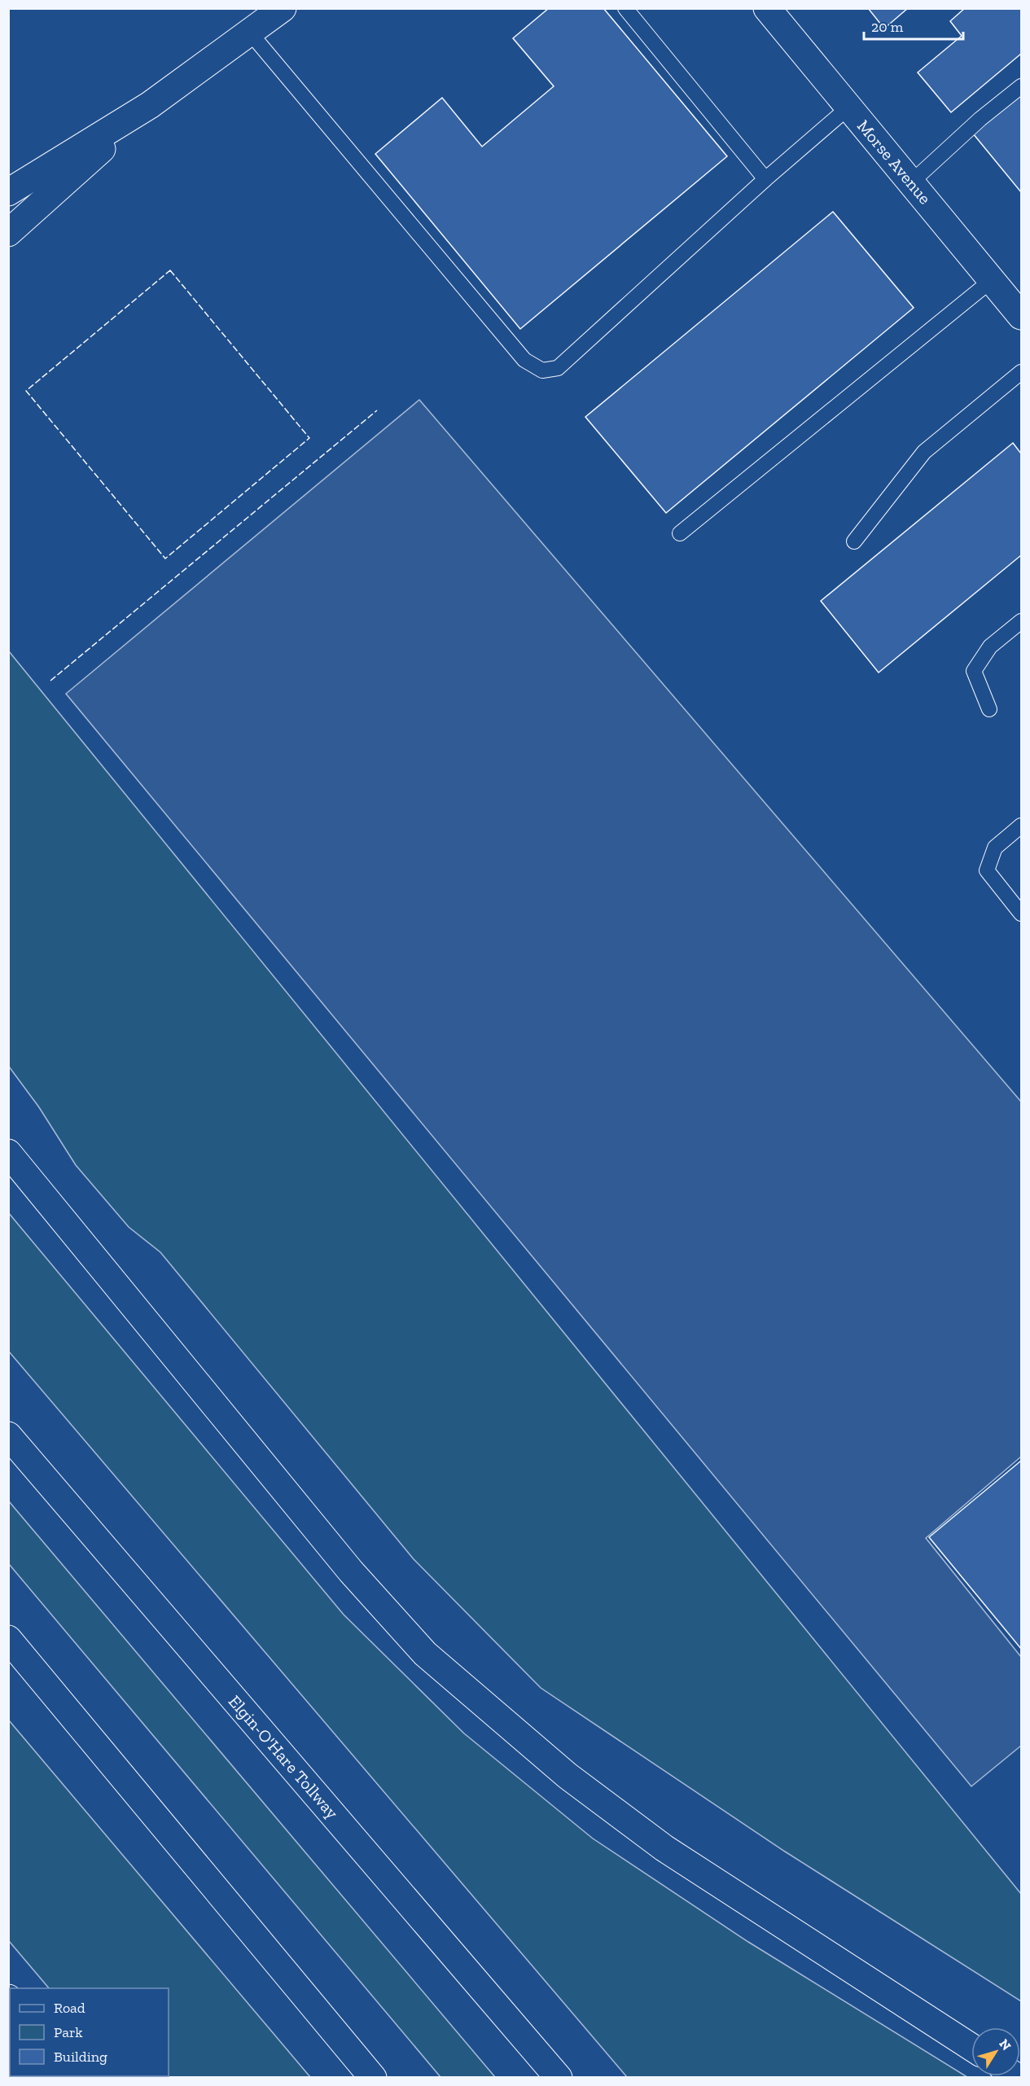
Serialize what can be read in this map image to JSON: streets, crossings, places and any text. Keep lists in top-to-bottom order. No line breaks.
{"streets":{"main road":["Morse Avenue","Elgin-O'Hare Tollway"]},"legend":["Road","Park","Building"],"scale_bar":"20 m","north":"top right"}
